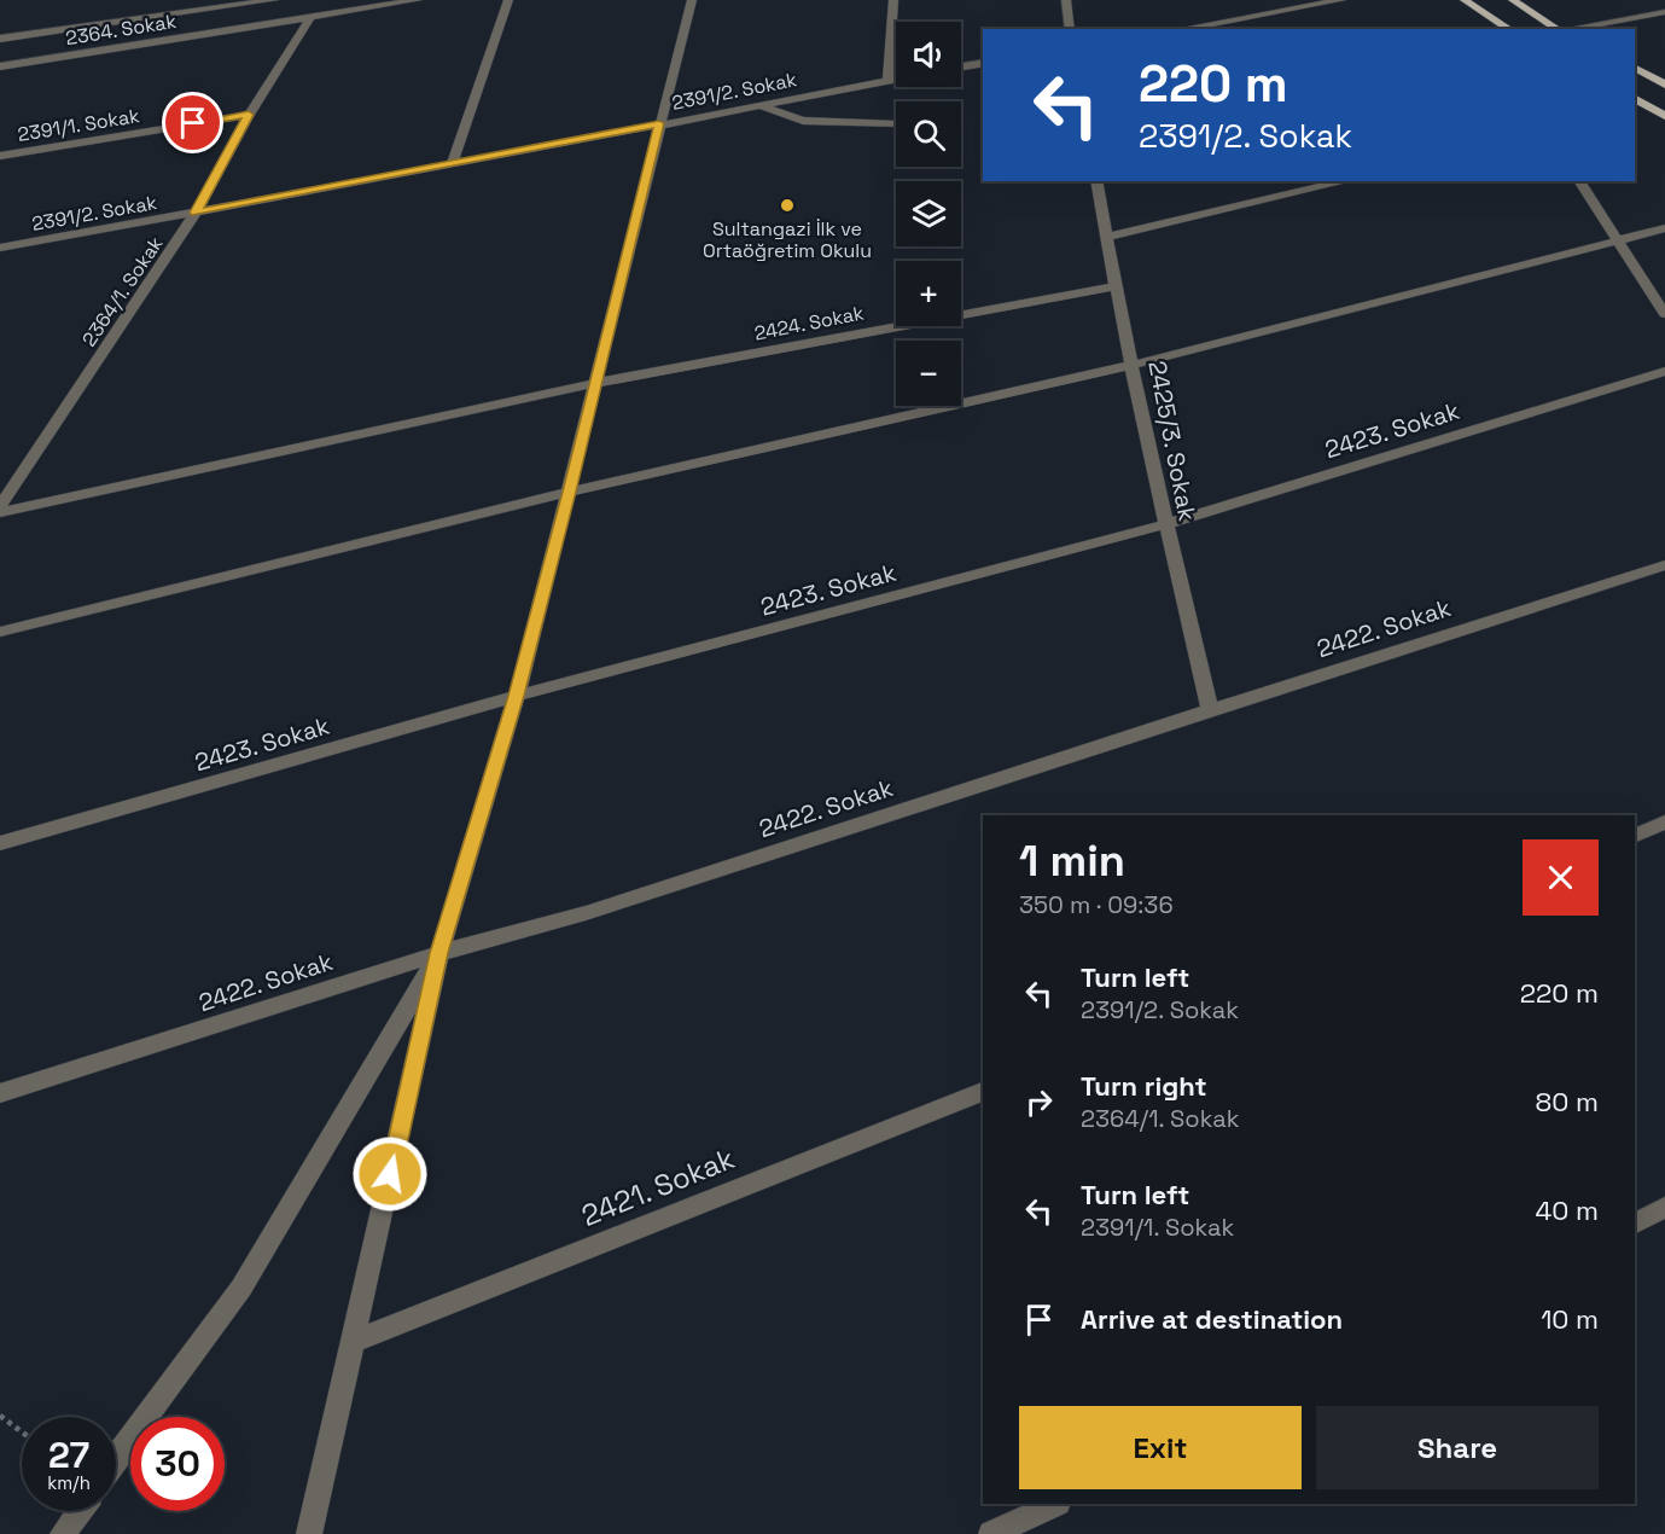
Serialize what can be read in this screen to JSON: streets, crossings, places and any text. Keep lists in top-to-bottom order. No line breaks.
{"streets":{"street":["2364. Sokak","2391/2. Sokak","2391/1. Sokak","2364/1. Sokak","2424. Sokak","2423. Sokak","2425/3. Sokak","2422. Sokak","2421. Sokak"]},"crossings":[["2364. Sokak","2364/1. Sokak"],["2391/2. Sokak","2364/1. Sokak"],["2391/1. Sokak","2364/1. Sokak"],["2424. Sokak","2425/3. Sokak"],["2423. Sokak","2425/3. Sokak"],["2425/3. Sokak","2422. Sokak"]],"places":["Sultangazi İlk ve Ortaöğretim Okulu"],"page":{"map_buttons":["+","−"],"turn":["220 m","2391/2. Sokak"],"heading":["1 min","350 m · 09:36"],"list":[{"name":"Turn left","note":"2391/2. Sokak","value":"220 m"},{"name":"Turn right","note":"2364/1. Sokak","value":"80 m"},{"name":"Turn left","note":"2391/1. Sokak","value":"40 m"},{"name":"Arrive at destination","value":"10 m"}],"buttons":["Exit","Share"],"speed":"27 km/h","limit":"30"}}
